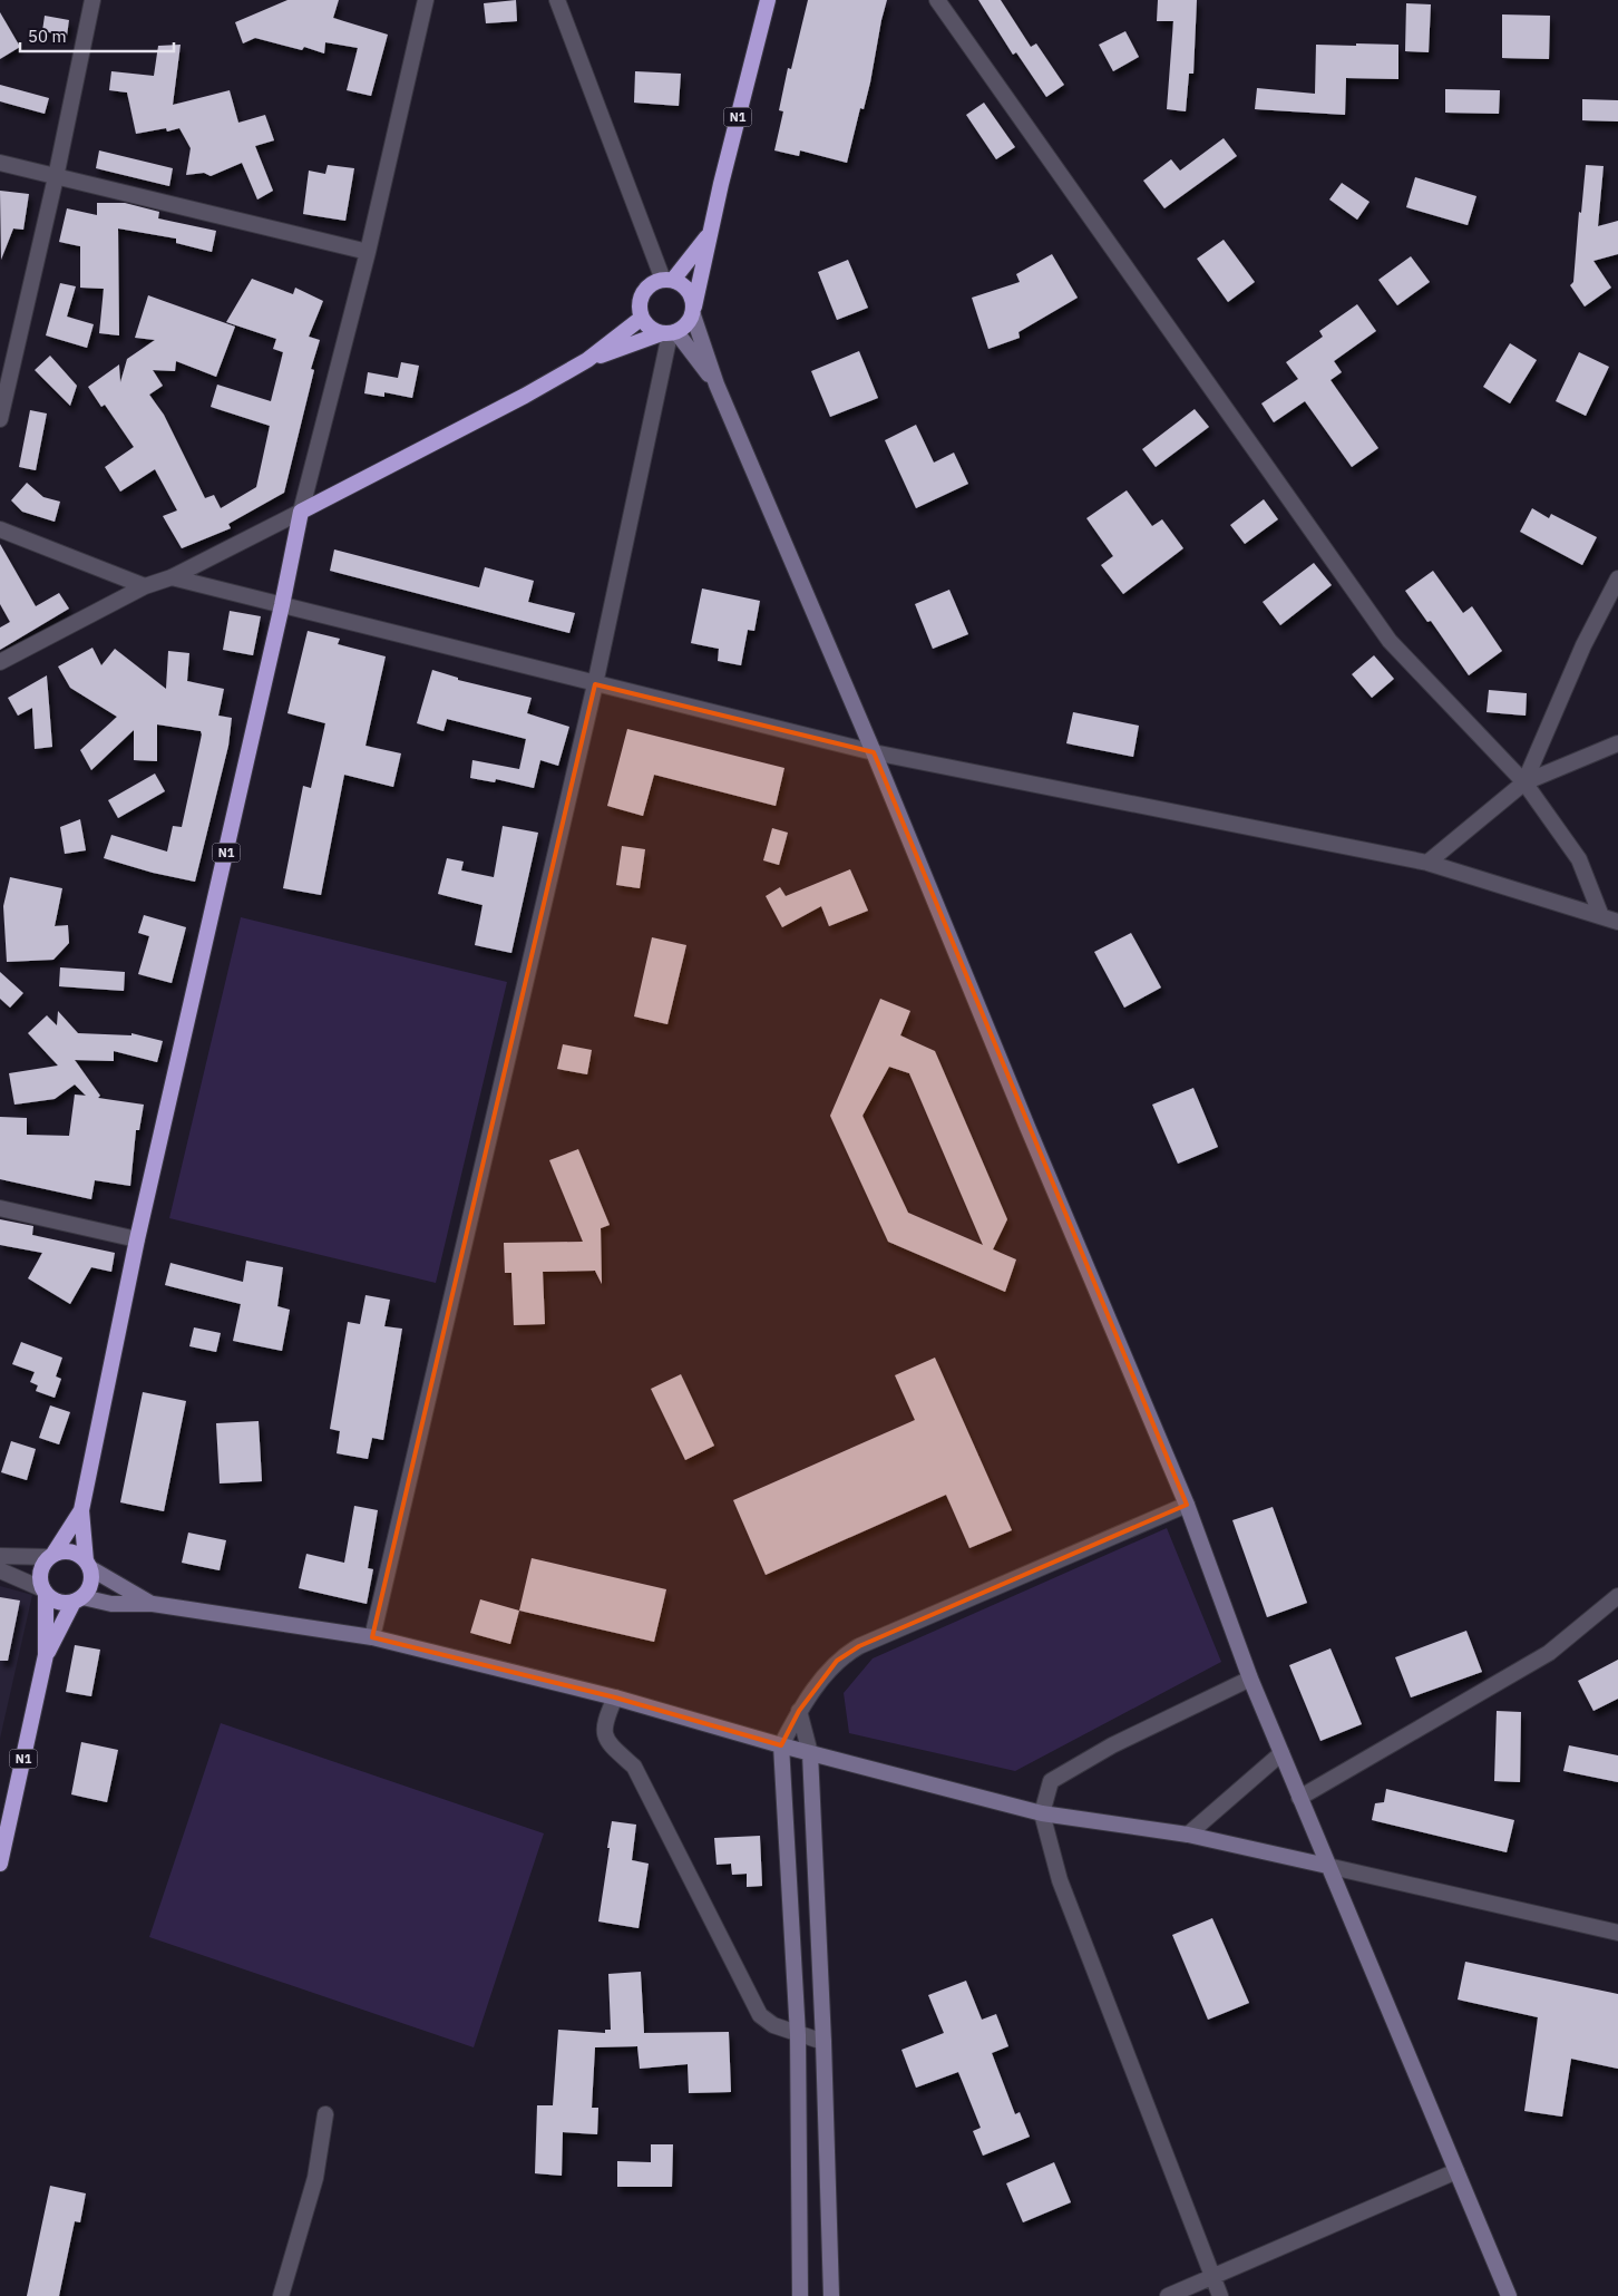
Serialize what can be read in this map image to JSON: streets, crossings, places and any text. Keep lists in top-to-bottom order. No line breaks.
{"streets":{"highway":["N1"]},"scale_bar":"50 m"}
